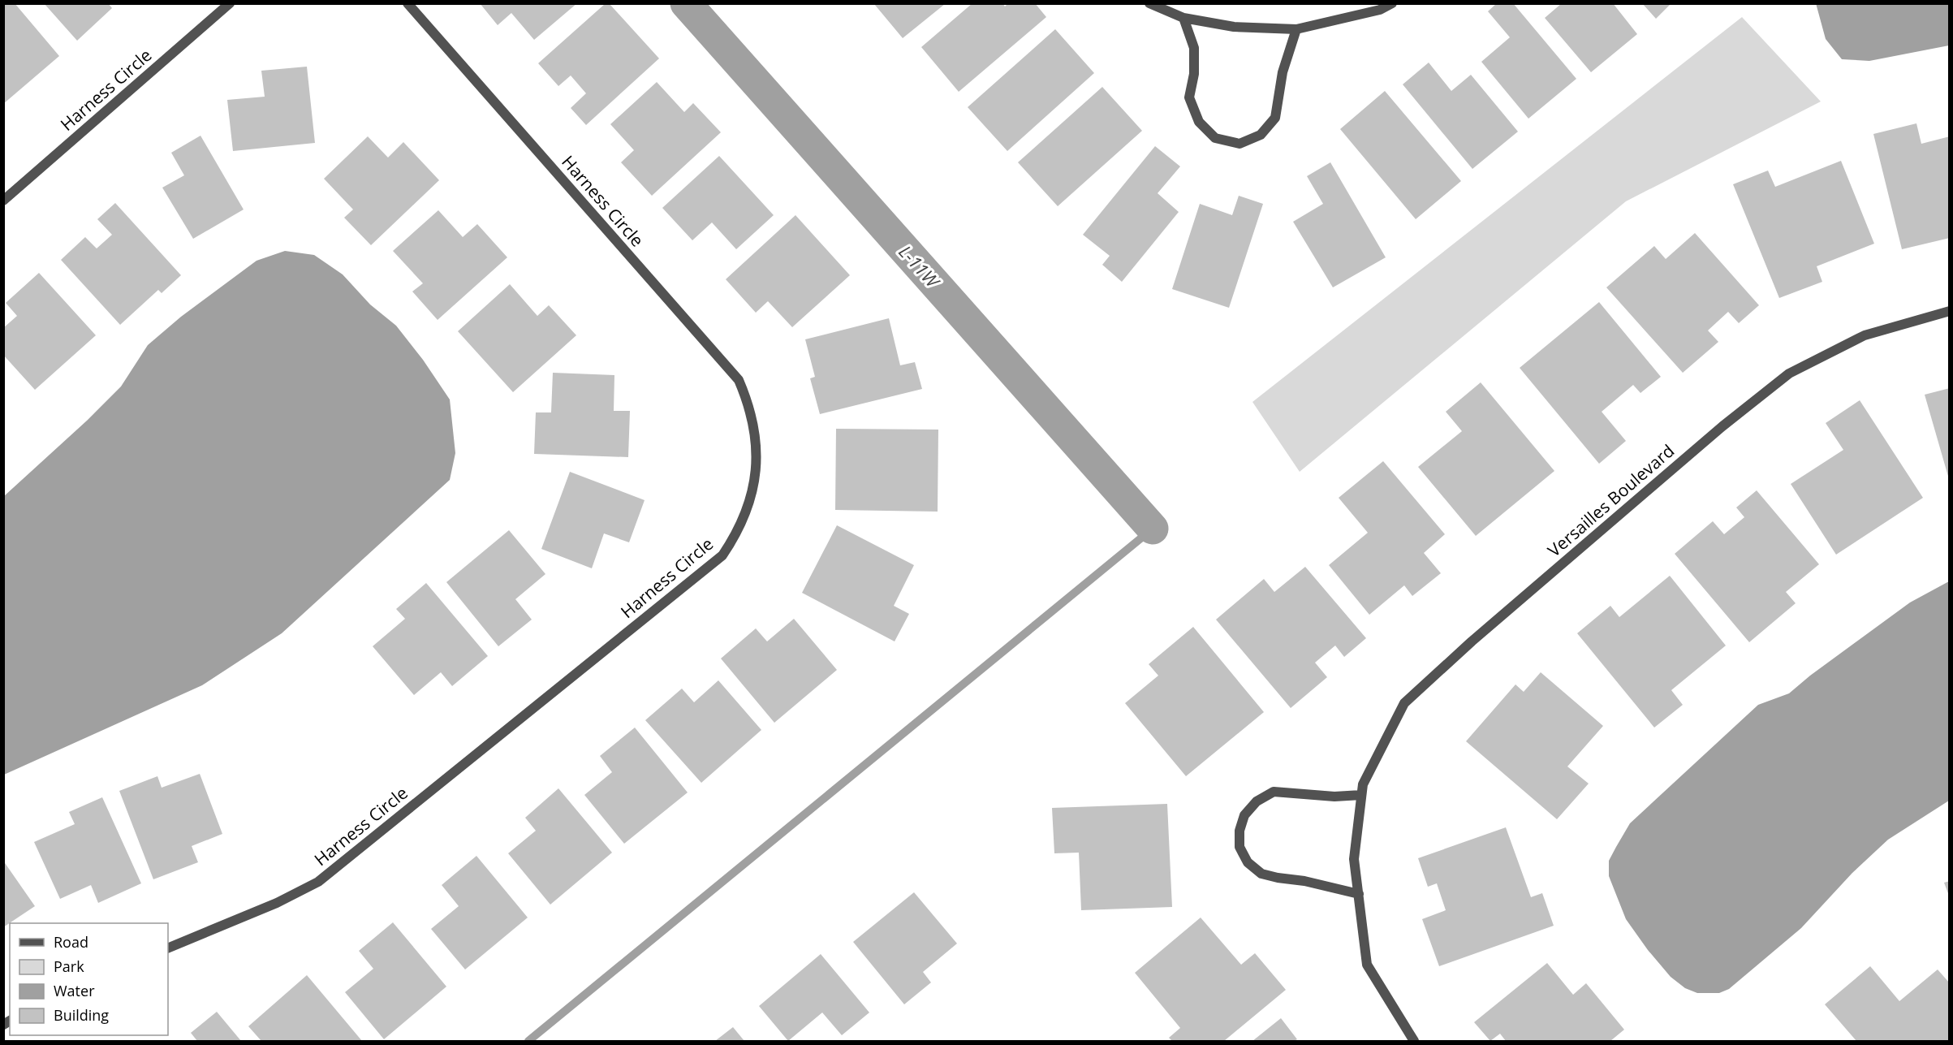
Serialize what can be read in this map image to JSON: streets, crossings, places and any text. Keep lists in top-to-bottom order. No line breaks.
{"streets":{"street":["Harness Circle","Versailles Boulevard"]},"water":["L-11W"],"legend":["Road","Park","Water","Building"]}
